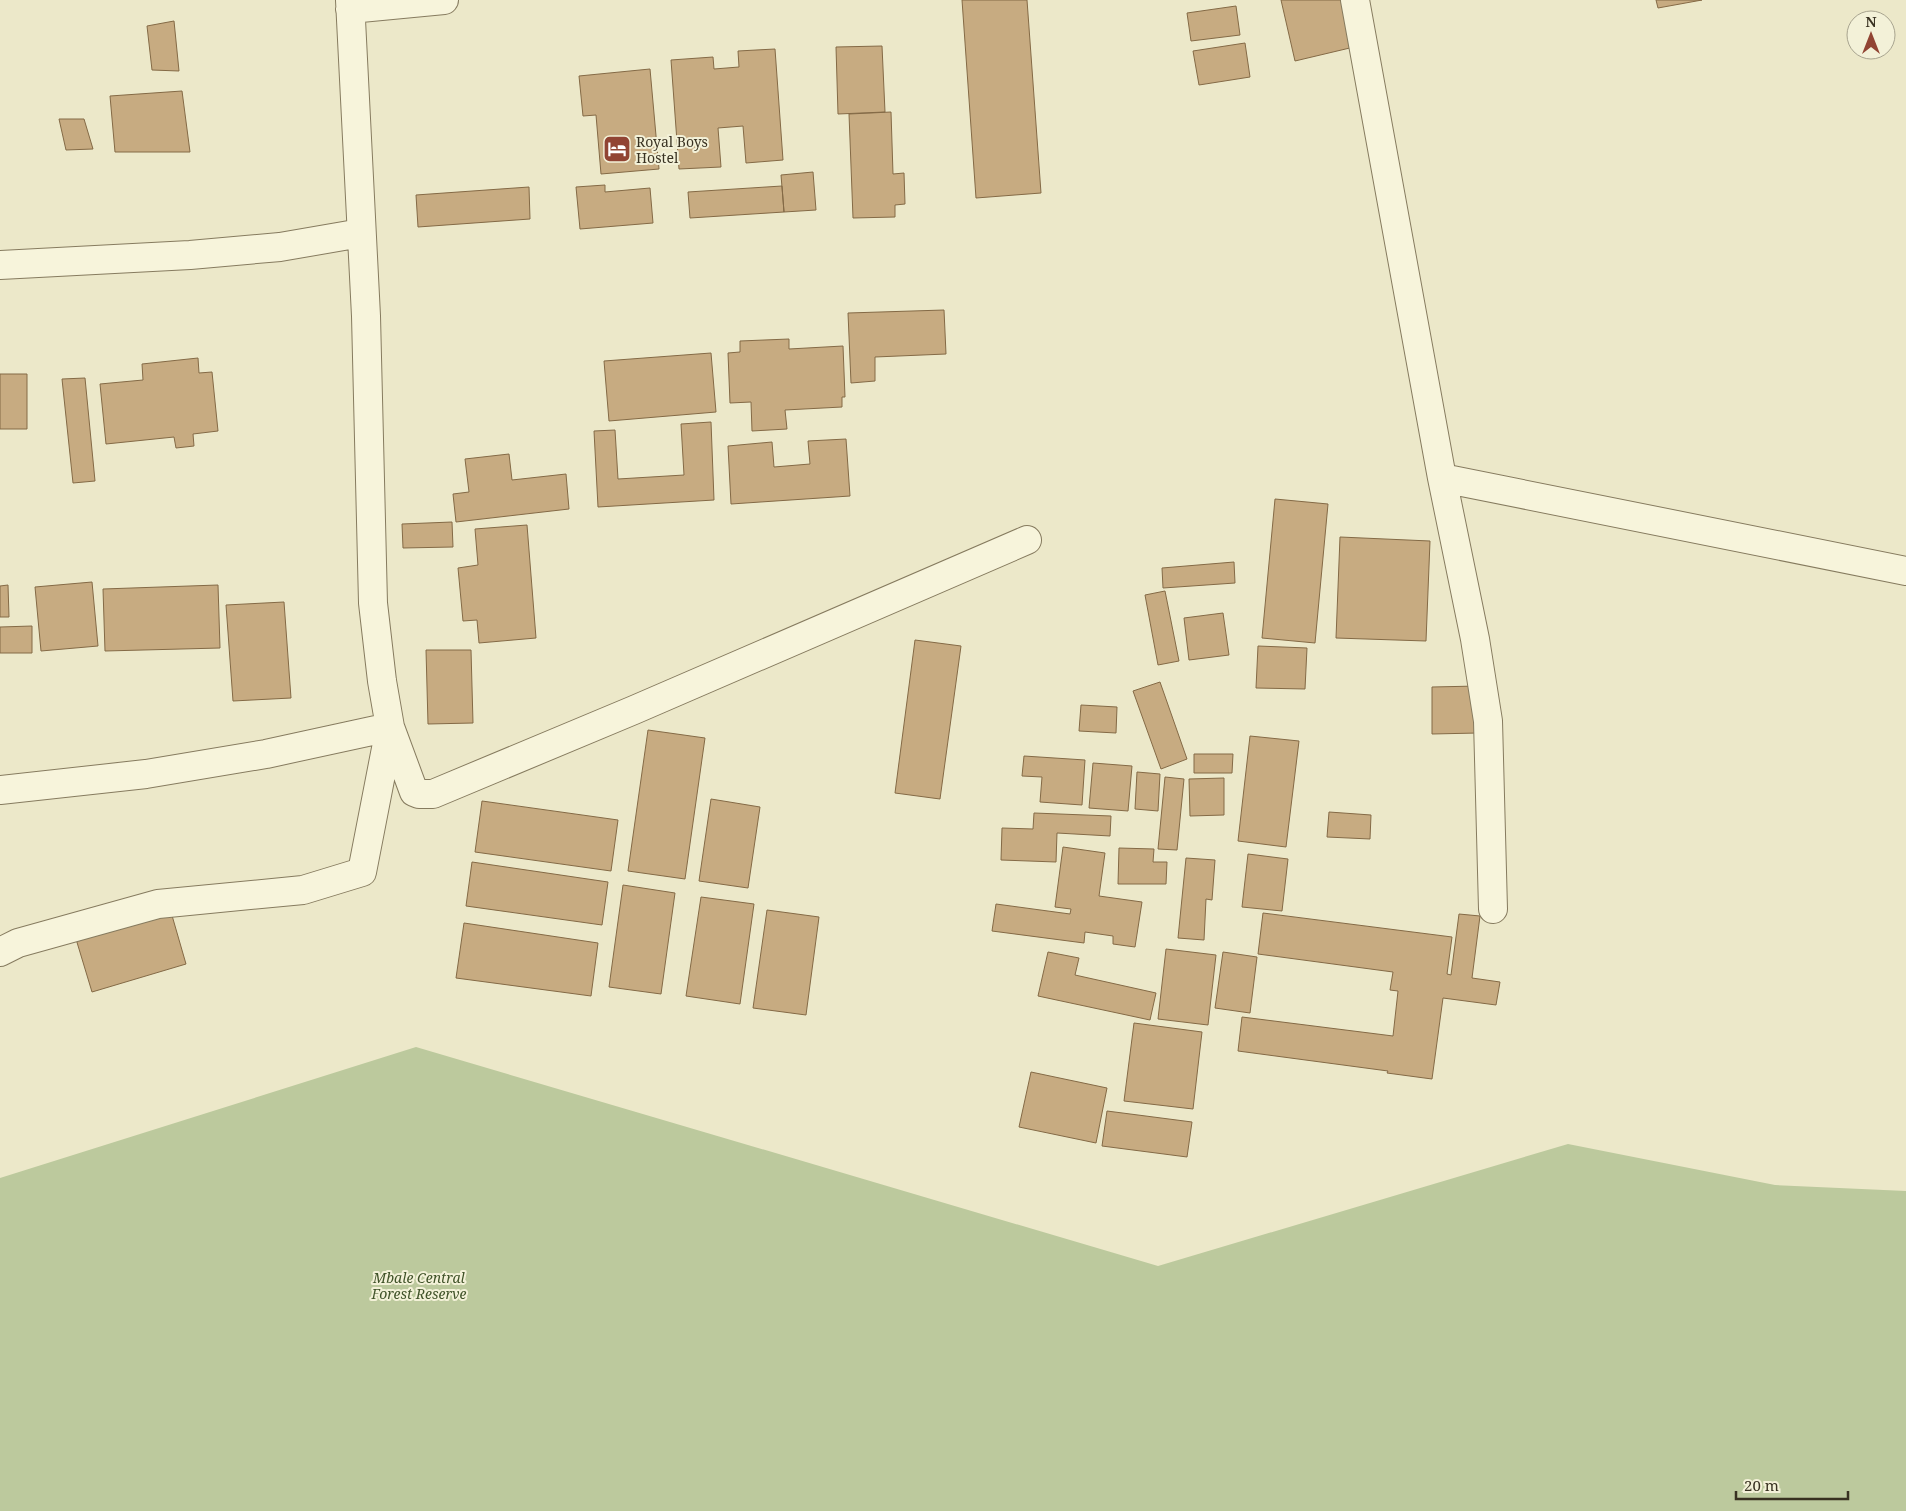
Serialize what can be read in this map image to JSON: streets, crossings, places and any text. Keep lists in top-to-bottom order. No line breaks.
{"parks":["Mbale Central Forest Reserve"],"places":{"hotel":["Royal Boys Hostel"]},"scale_bar":"20 m","north":"top"}
